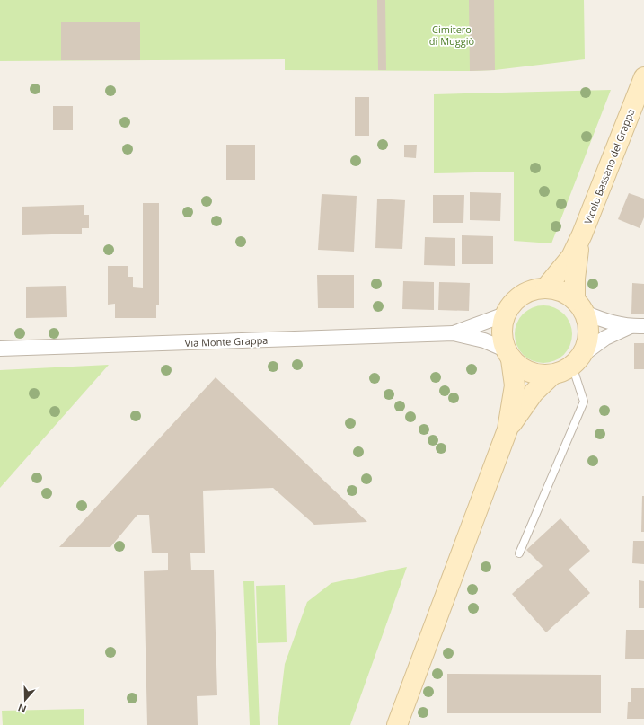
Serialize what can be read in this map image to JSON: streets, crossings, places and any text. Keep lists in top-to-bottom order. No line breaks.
{"streets":{"main road":["Vicolo Bassano del Grappa"],"street":["Via Monte Grappa"]},"parks":["Cimitero di Muggiò"],"north":"bottom"}
